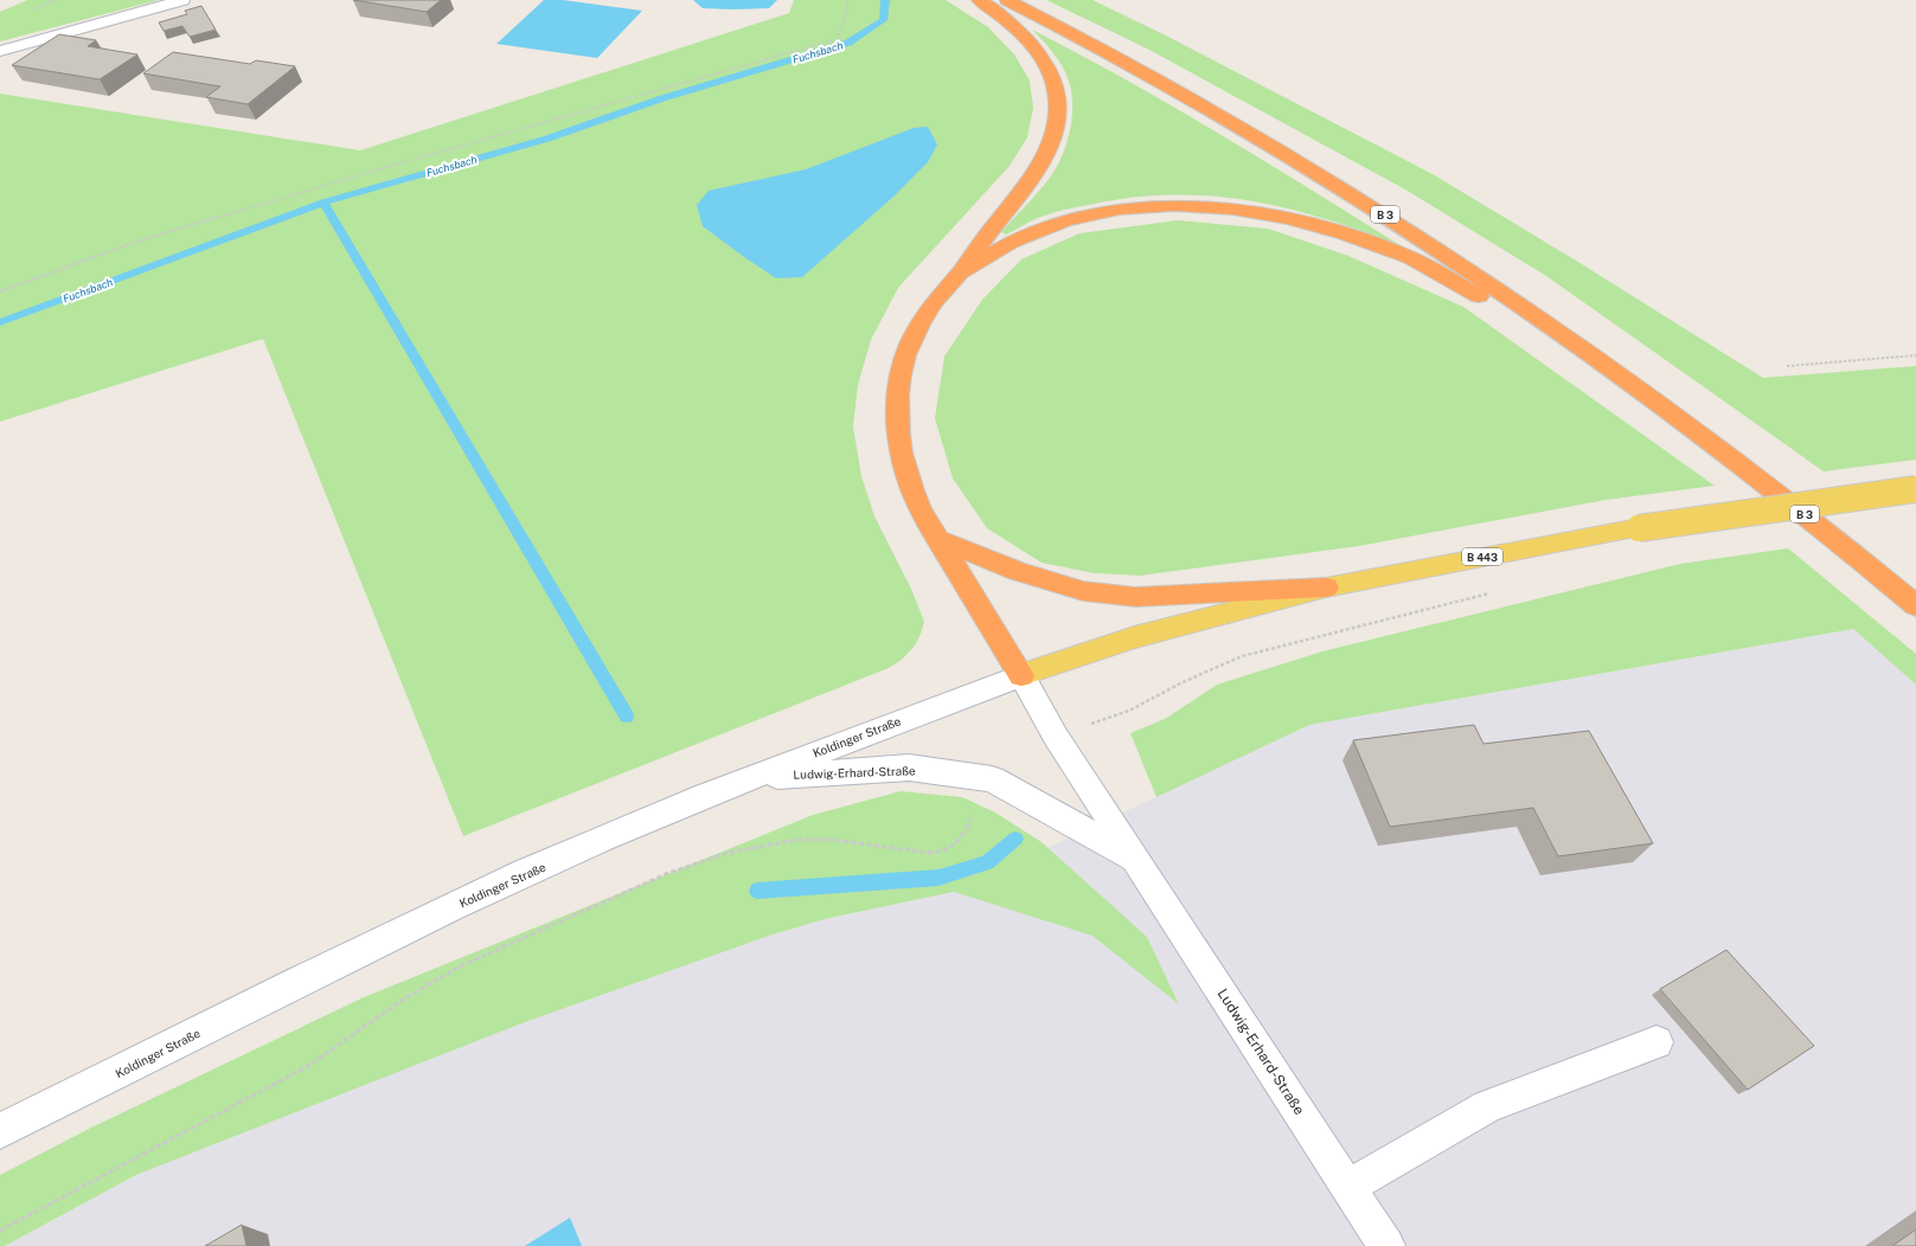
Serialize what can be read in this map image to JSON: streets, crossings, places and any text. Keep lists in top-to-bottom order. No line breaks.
{"streets":{"highway":["B 3"],"main road":["B 443"],"street":["Koldinger Straße","Ludwig-Erhard-Straße"]},"crossings":[["B 443","Koldinger Straße"],["B 443","Ludwig-Erhard-Straße"],["Koldinger Straße","Ludwig-Erhard-Straße"]],"water":["Fuchsbach"]}
